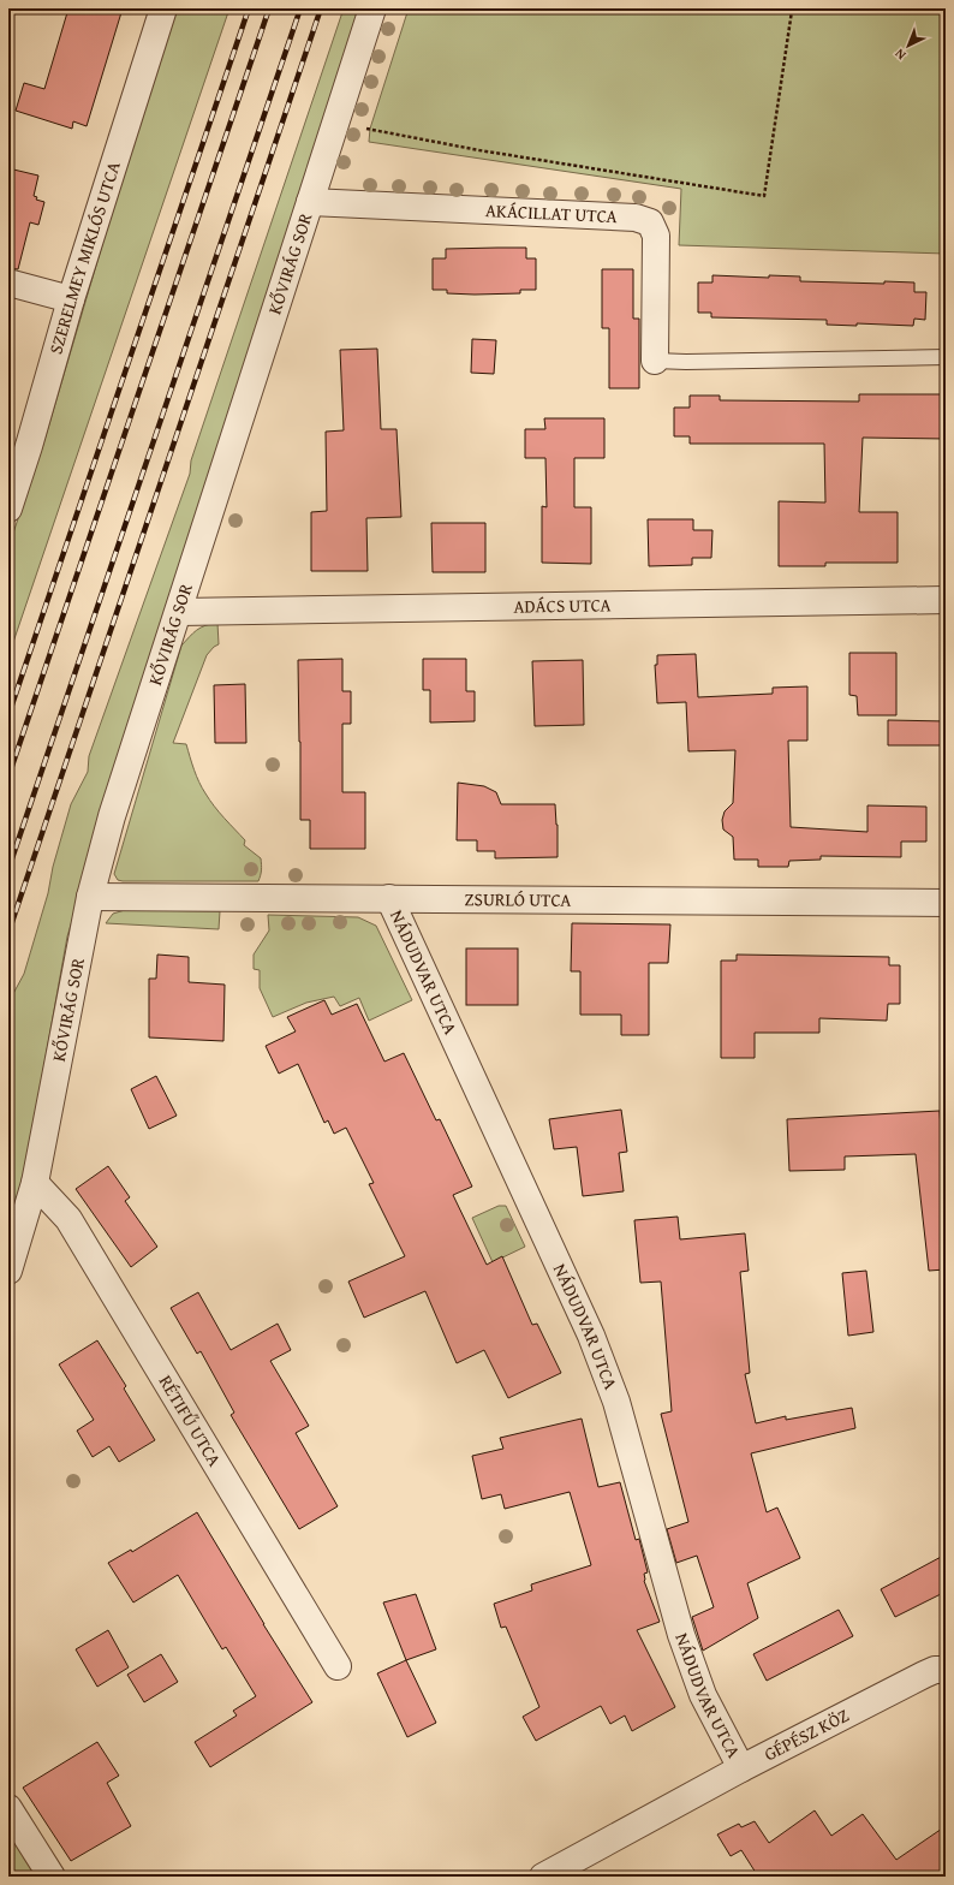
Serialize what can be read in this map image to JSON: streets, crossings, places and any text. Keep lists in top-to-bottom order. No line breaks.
{"streets":{"street":["AKÁCILLAT UTCA","SZERELMEY MIKLÓS UTCA","KŐVIRÁG SOR","ADÁCS UTCA","ZSURLÓ UTCA","NÁDUDVAR UTCA","RÉTIFŰ UTCA","GÉPÉSZ KÖZ"]},"crossings":[["AKÁCILLAT UTCA","KŐVIRÁG SOR"],["KŐVIRÁG SOR","ADÁCS UTCA"],["KŐVIRÁG SOR","ZSURLÓ UTCA"],["KŐVIRÁG SOR","RÉTIFŰ UTCA"],["ZSURLÓ UTCA","NÁDUDVAR UTCA"],["NÁDUDVAR UTCA","GÉPÉSZ KÖZ"]],"north":"bottom left"}
